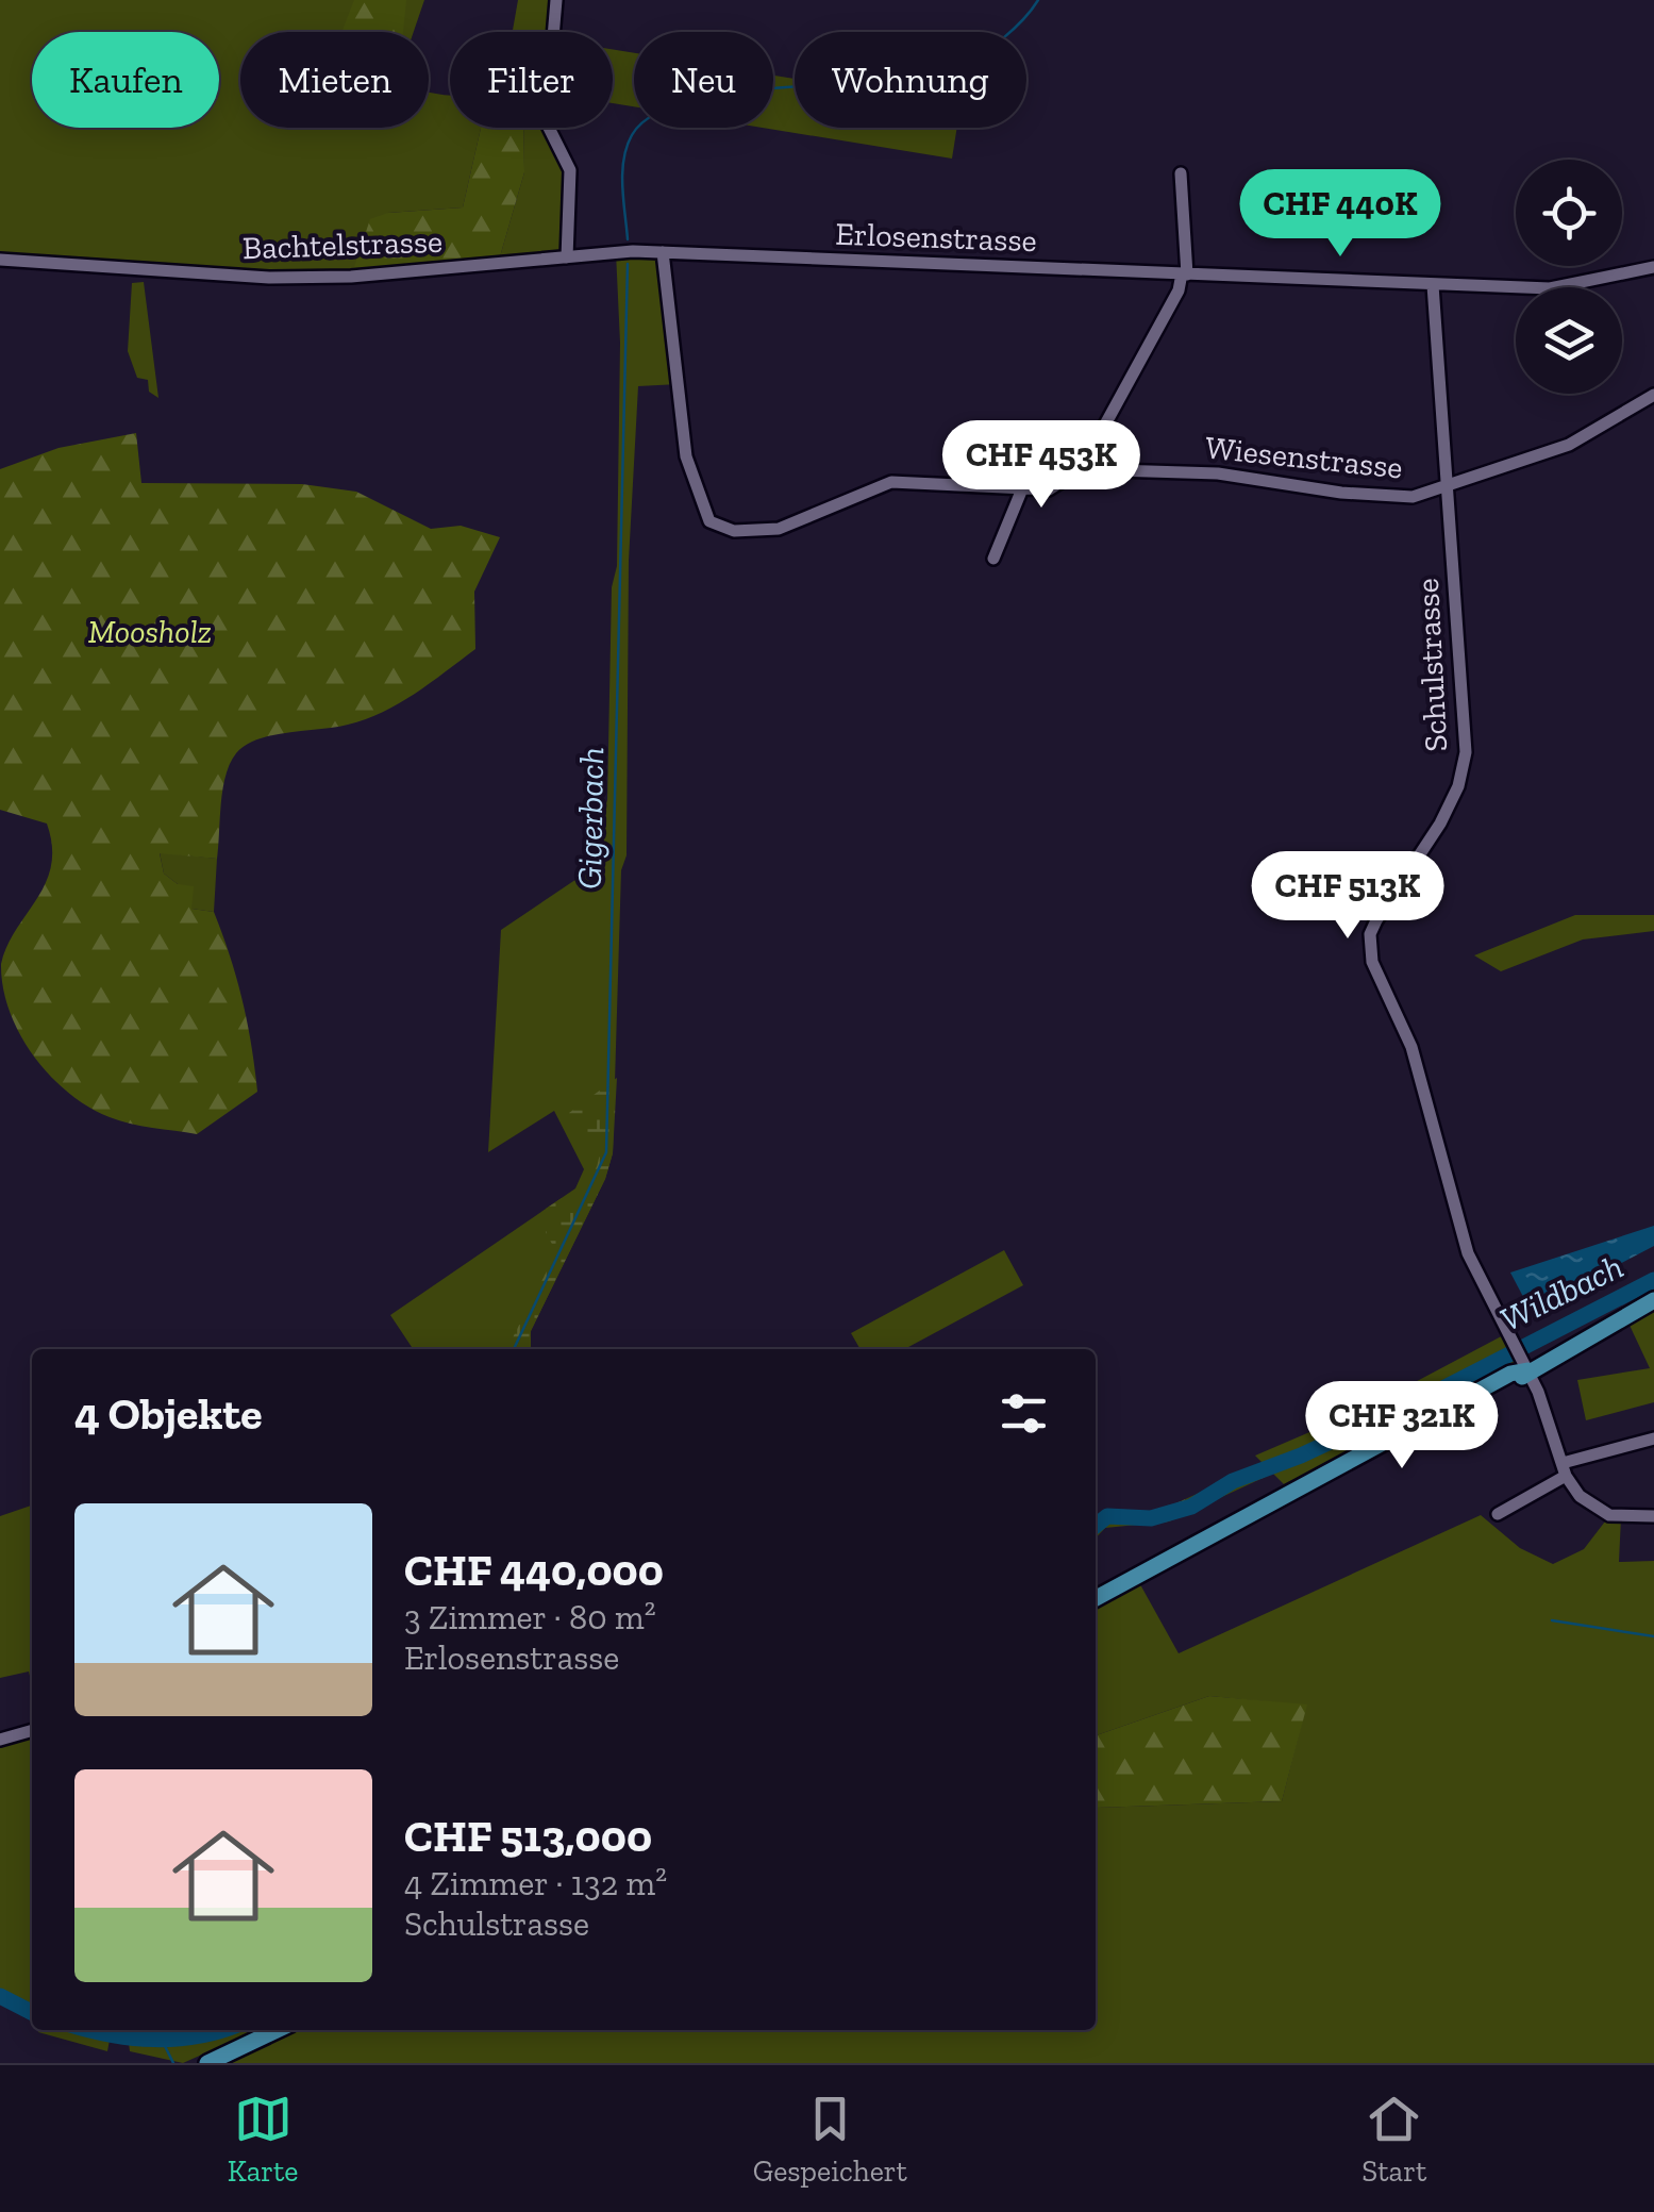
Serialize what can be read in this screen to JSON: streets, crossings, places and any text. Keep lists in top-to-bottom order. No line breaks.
{"streets":{"street":["Erlosenstrasse","Bachtelstrasse","Wiesenstrasse","Schulstrasse"]},"crossings":[["Erlosenstrasse","Bachtelstrasse"],["Erlosenstrasse","Schulstrasse"],["Bachtelstrasse","Wiesenstrasse"],["Wiesenstrasse","Schulstrasse"]],"water":["Gigerbach","Wildbach"],"parks":["Moosholz"],"page":{"chip":["Kaufen","Mieten","Filter","Neu","Wohnung"],"price":["CHF 440K","CHF 453K","CHF 513K","CHF 321K"],"heading":"4 Objekte","list":[{"name":"CHF 440,000","note":"3 Zimmer · 80 m² · Erlosenstrasse"},{"name":"CHF 513,000","note":"4 Zimmer · 132 m² · Schulstrasse"}],"tabs":["Karte","Gespeichert","Start"]}}
